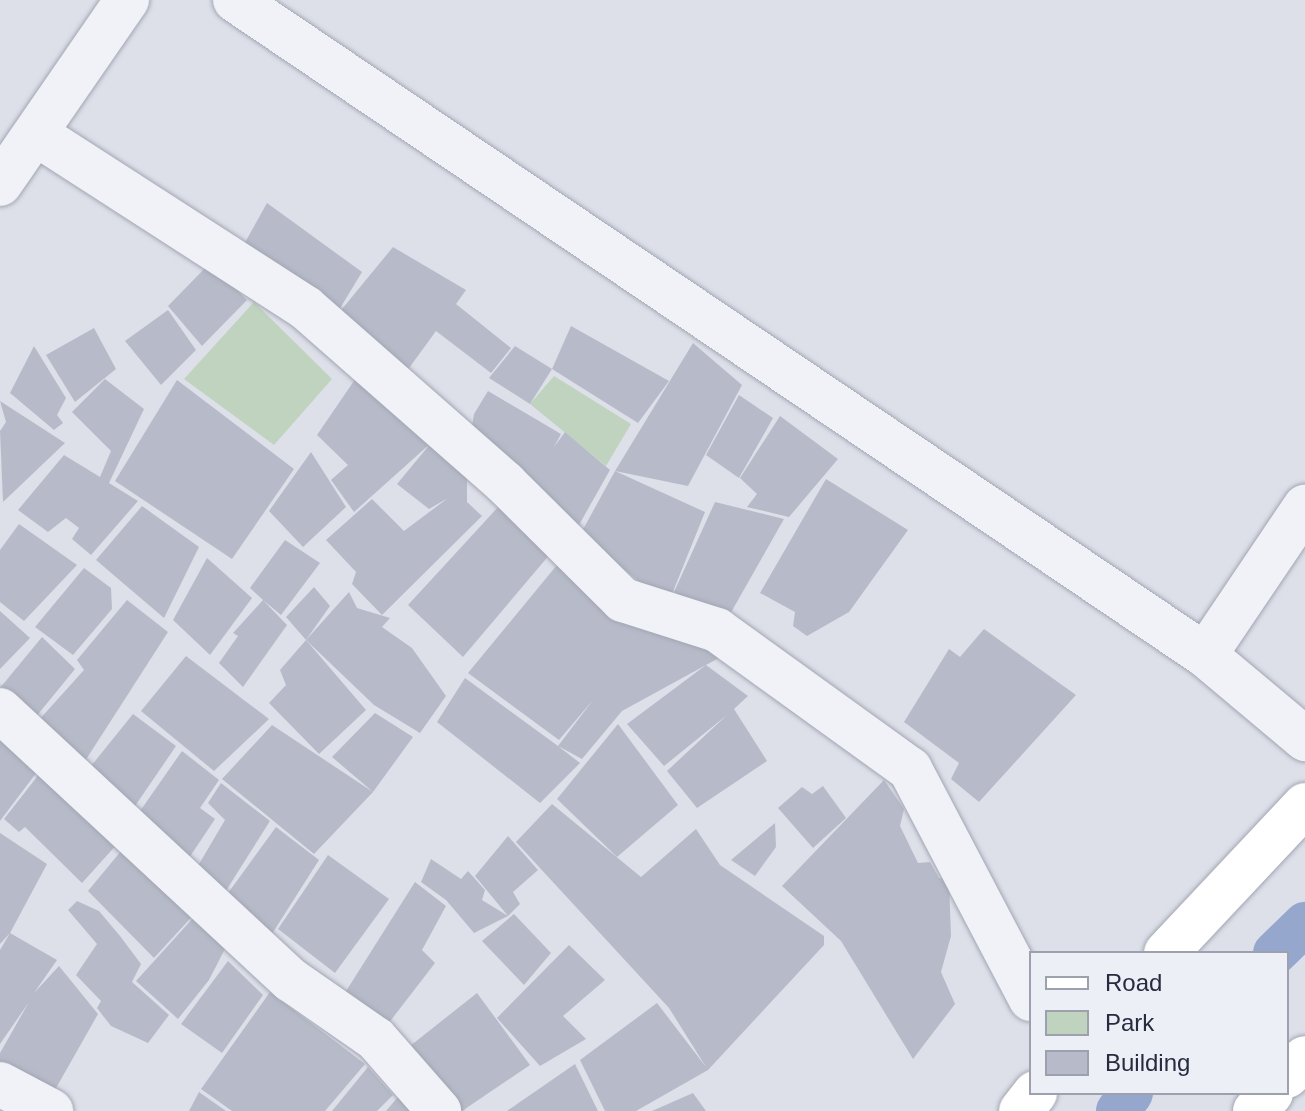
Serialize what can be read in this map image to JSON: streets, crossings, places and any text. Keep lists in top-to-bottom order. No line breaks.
{"legend":["Road","Park","Building"]}
